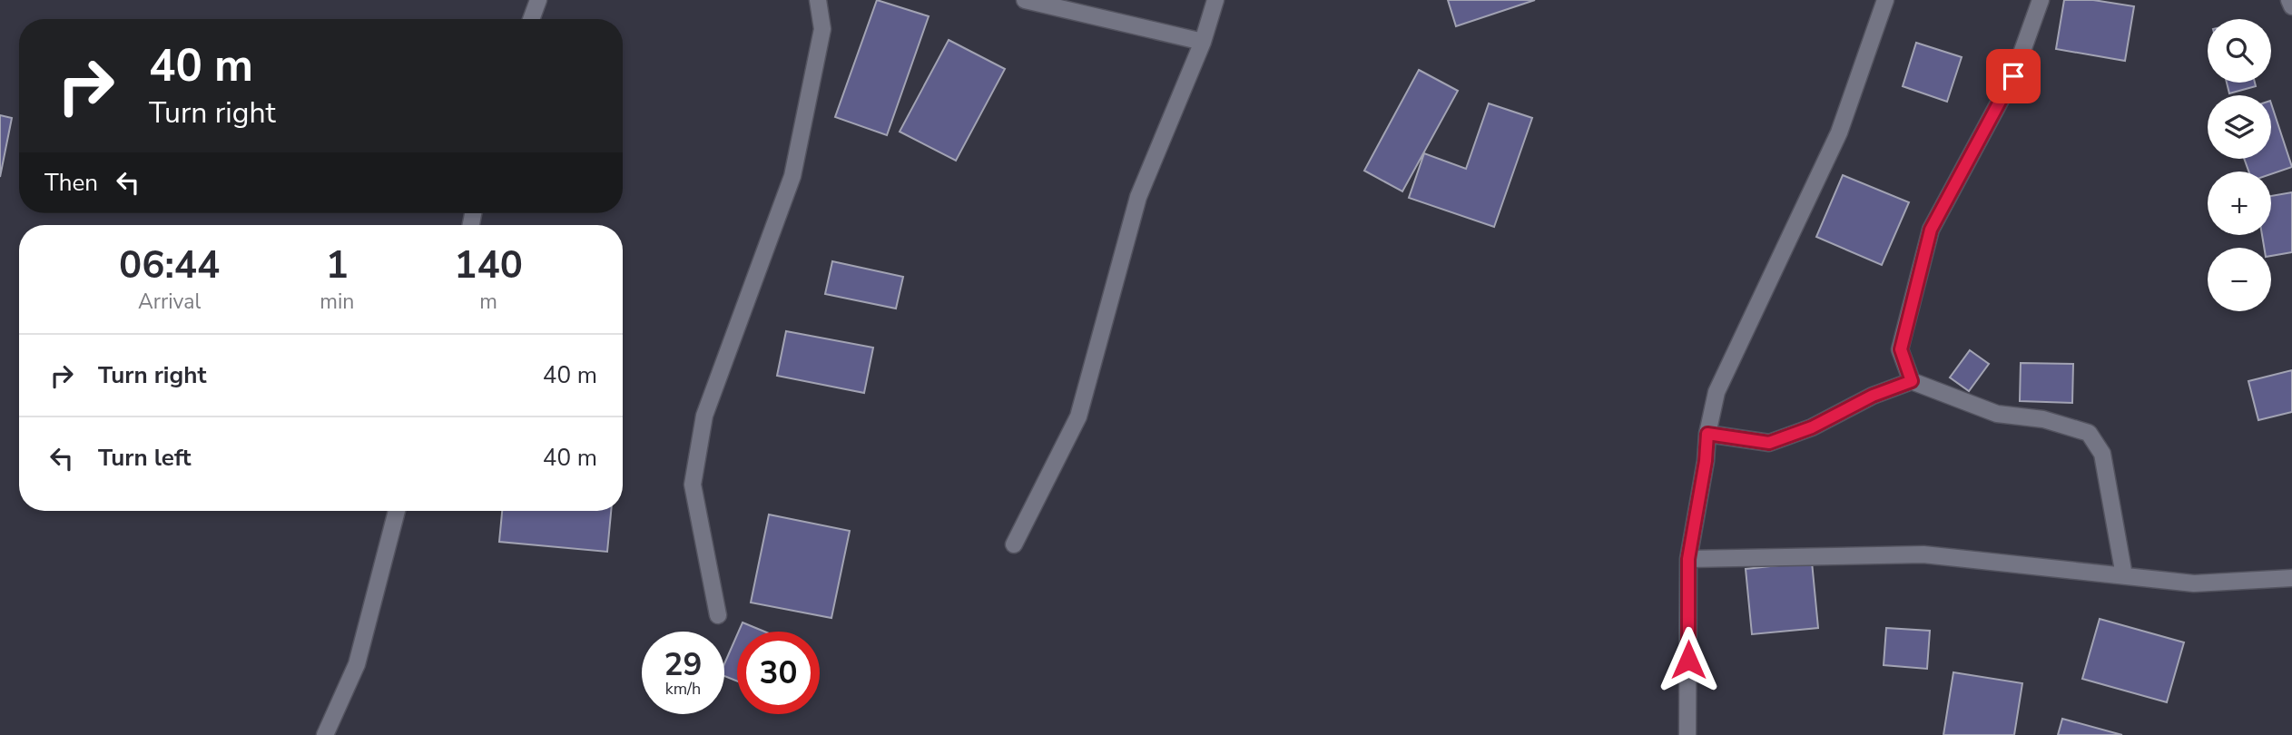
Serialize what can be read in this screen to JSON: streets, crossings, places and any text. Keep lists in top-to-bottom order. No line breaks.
{"page":{"map_buttons":["+","−"],"turn":["40 m","Turn right"],"then":"Then","eta":["06:44","Arrival","1","min","140","m"],"list":[{"name":"Turn right","value":"40 m"},{"name":"Turn left","value":"40 m"}],"speed":"29 km/h","limit":"30"}}
